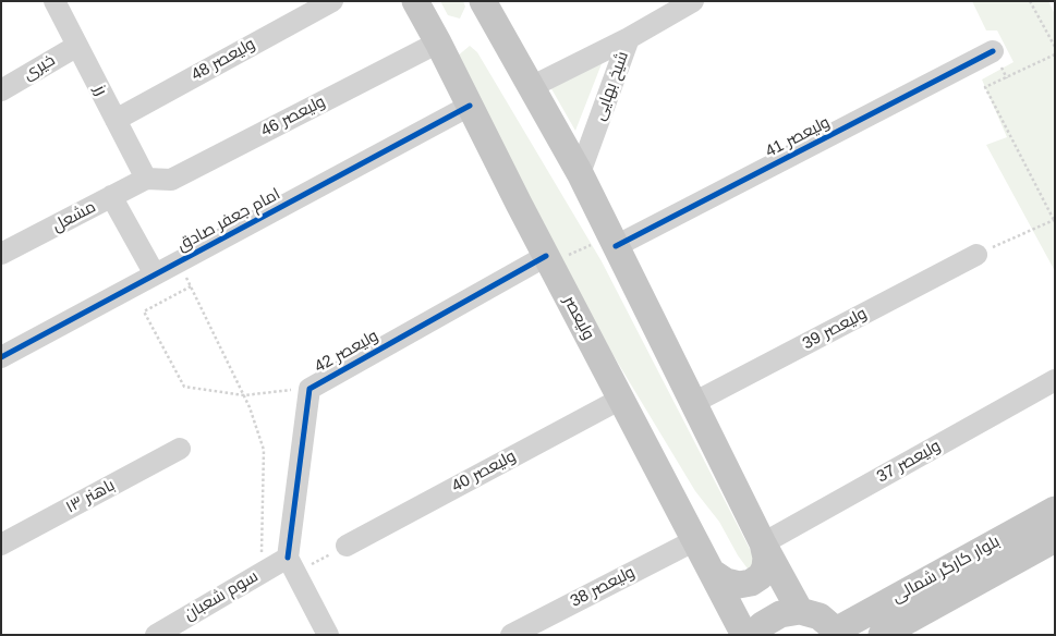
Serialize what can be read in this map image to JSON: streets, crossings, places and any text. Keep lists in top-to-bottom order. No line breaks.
{"streets":{"main road":["ولیعصر","بلوار کارگر شمالی"],"street":["ولیعصر 48","خیری","شیخ بهایی","رز","ولیعصر 46","ولیعصر 41","مشعل","امام جعفر صادق","ولیعصر 39","ولیعصر 42","ولیعصر 37","ولیعصر 40","باهنر ۱۳","ولیعصر 38","سوم شعبان"]},"crossings":[["ولیعصر 48","رز"],["خیری","رز"],["رز","ولیعصر 46"],["رز","مشعل"],["ولیعصر 46","مشعل"],["ولیعصر 46","ولیعصر"],["امام جعفر صادق","ولیعصر"],["ولیعصر","ولیعصر 42"],["ولیعصر","ولیعصر 40"],["ولیعصر","ولیعصر 38"],["ولیعصر 42","سوم شعبان"]]}
